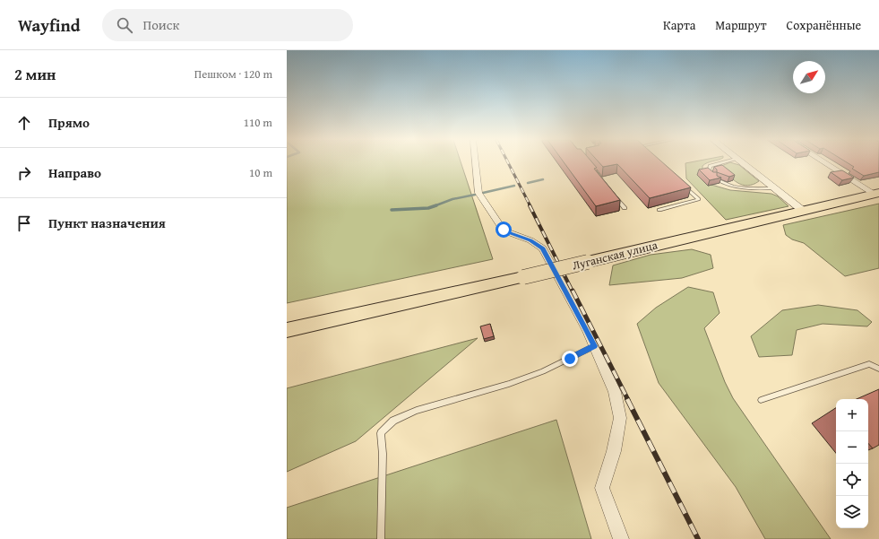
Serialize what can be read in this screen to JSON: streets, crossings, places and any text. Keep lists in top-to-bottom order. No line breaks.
{"streets":{"highway":["Луганская улица"]},"north":"top right","page":{"header":"Wayfind","search":"Поиск","nav":["Карта","Маршрут","Сохранённые"],"heading":["2 мин","Пешком · 120 m"],"list":[["Прямо","110 m"],["Направо","10 m"],"Пункт назначения"],"map_buttons":["+","−"]}}
